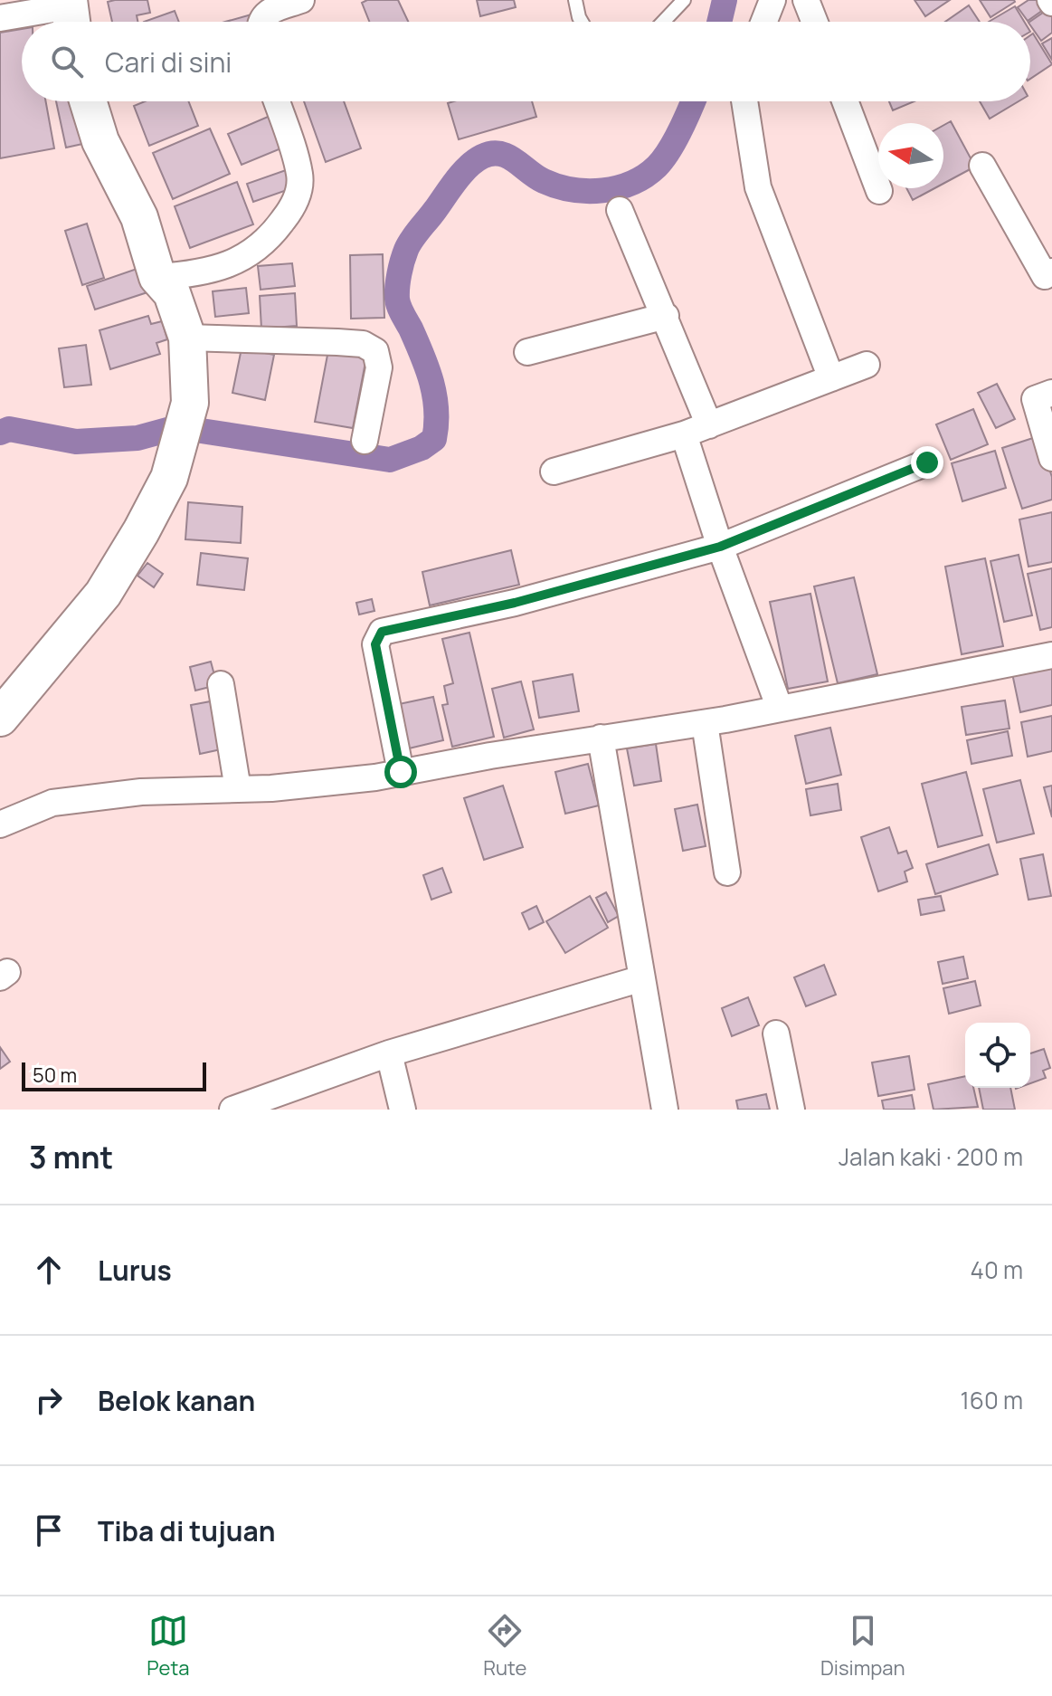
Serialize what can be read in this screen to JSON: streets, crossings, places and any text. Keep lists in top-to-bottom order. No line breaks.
{"scale_bar":"50 m","north":"left","page":{"search":"Cari di sini","scale":"50 m","heading":["3 mnt","Jalan kaki · 200 m"],"list":[["Lurus","40 m"],["Belok kanan","160 m"],"Tiba di tujuan"],"nav":["Peta","Rute","Disimpan"]}}
